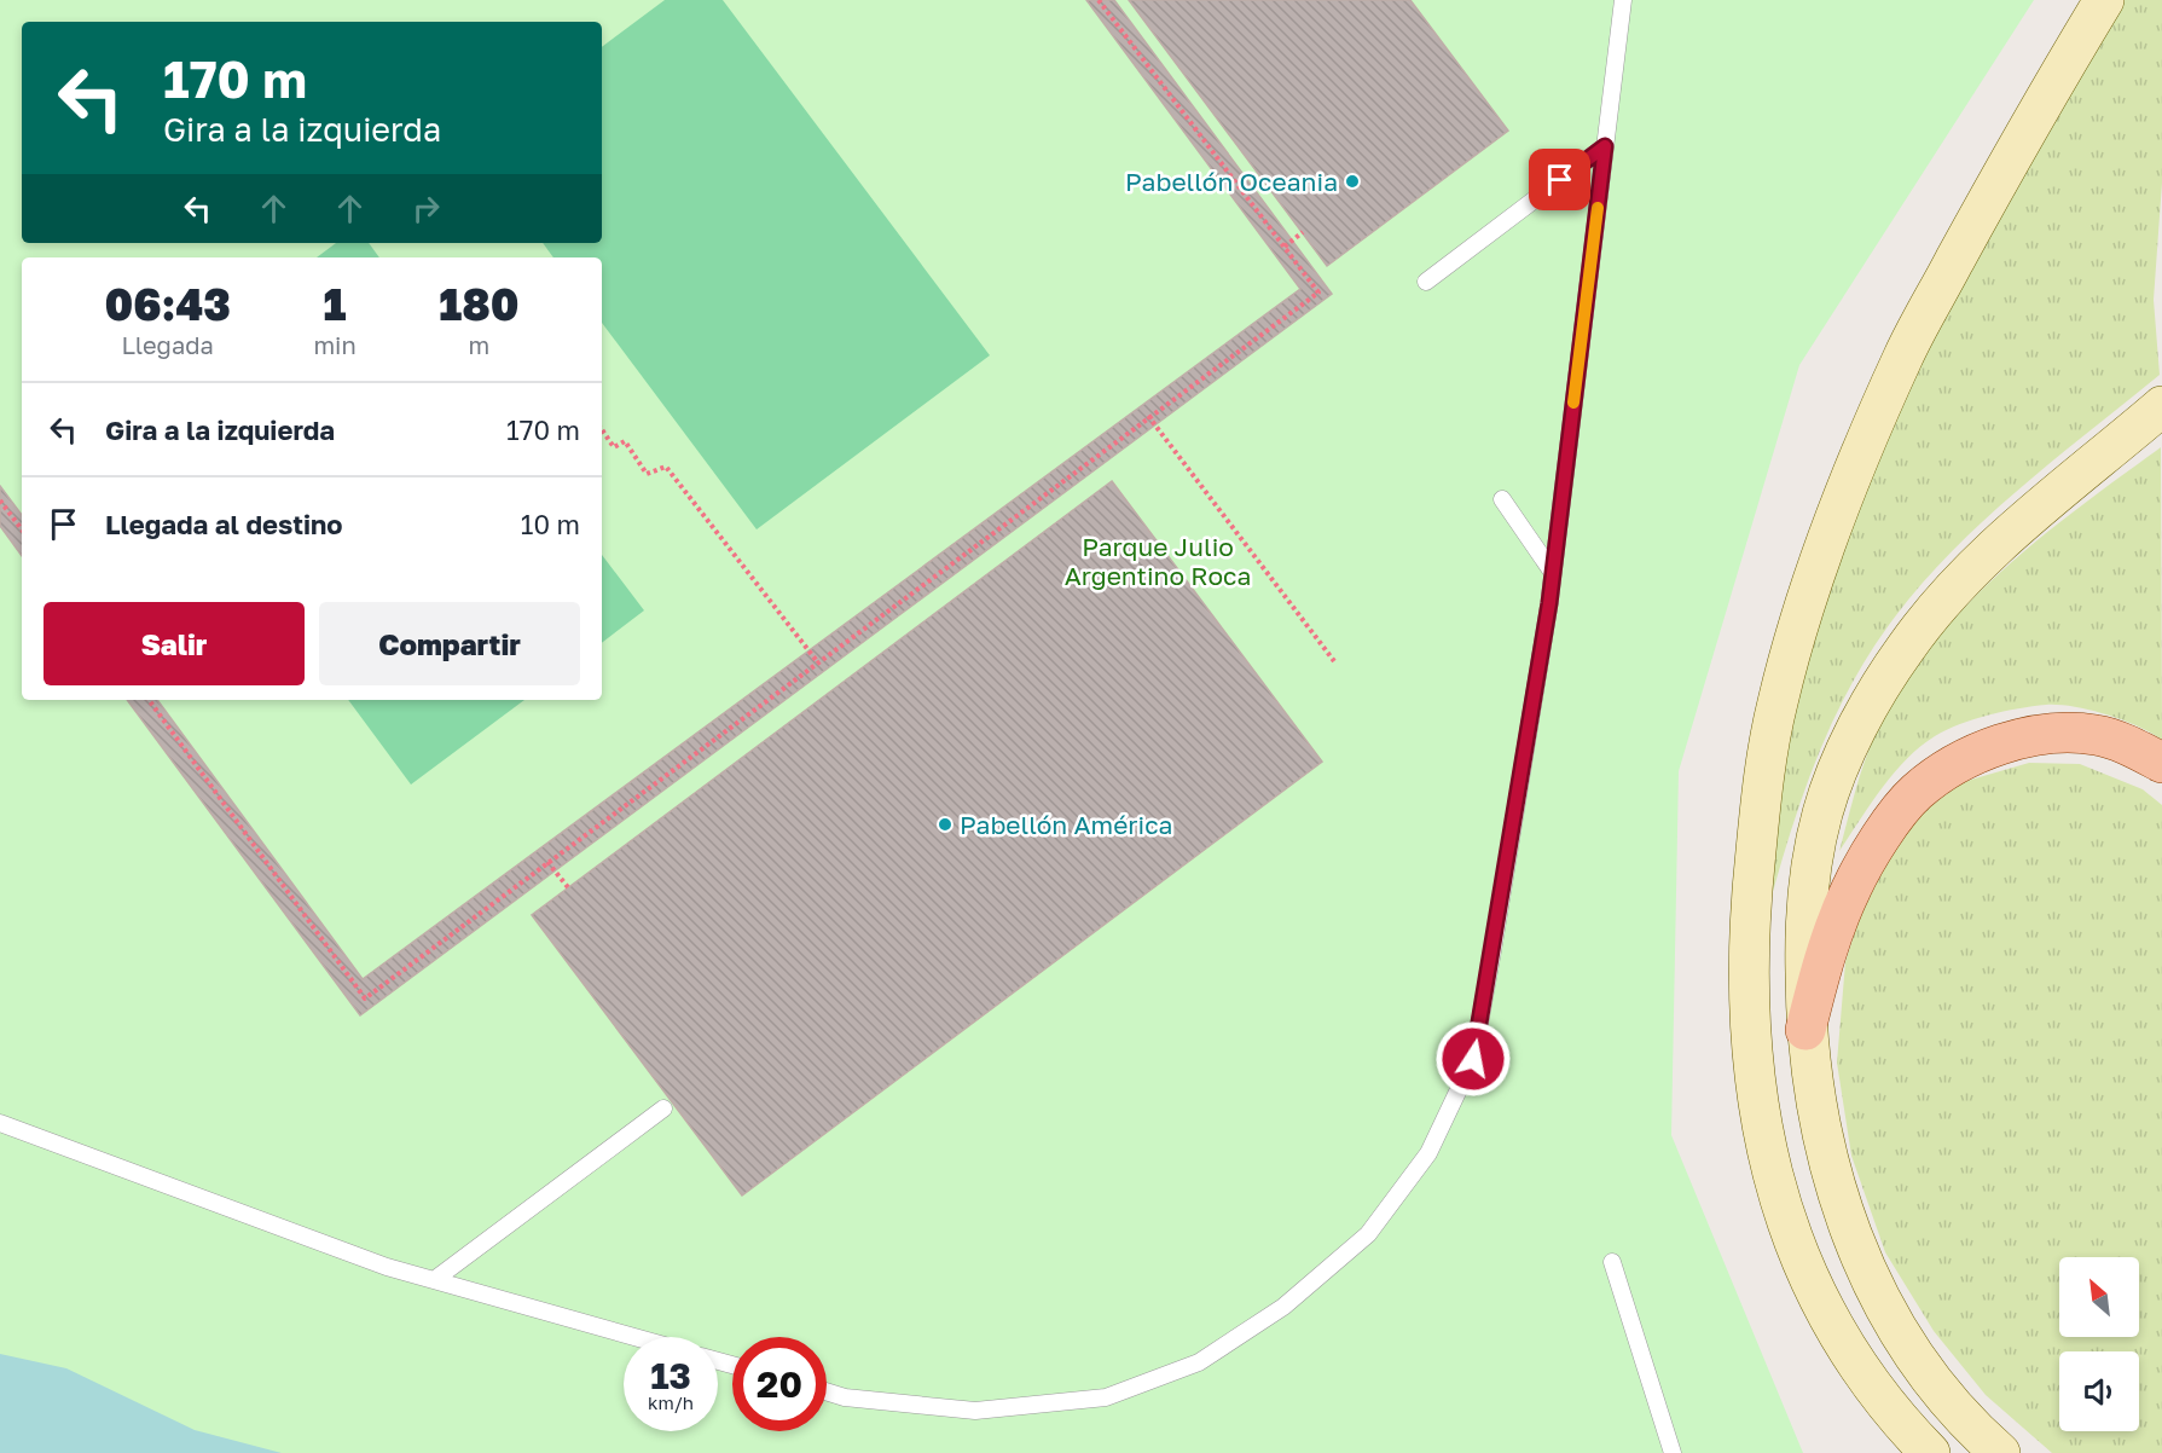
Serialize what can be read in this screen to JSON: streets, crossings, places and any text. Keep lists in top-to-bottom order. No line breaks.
{"parks":["Parque Julio Argentino Roca"],"places":["Pabellón Oceania","Pabellón América"],"north":"top left","page":{"turn":["170 m","Gira a la izquierda"],"eta":["06:43","Llegada","1","min","180","m"],"list":[{"name":"Gira a la izquierda","value":"170 m"},{"name":"Llegada al destino","value":"10 m"}],"buttons":["Salir","Compartir"],"speed":"13 km/h","limit":"20"}}
